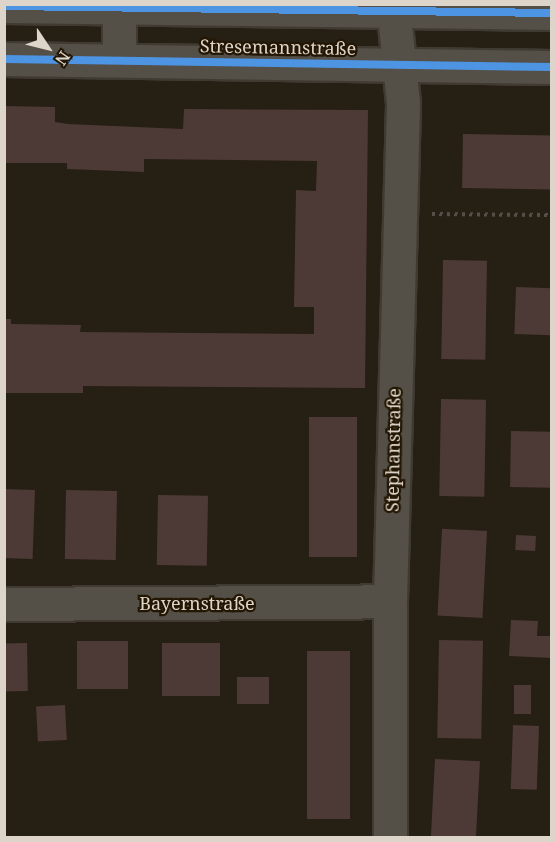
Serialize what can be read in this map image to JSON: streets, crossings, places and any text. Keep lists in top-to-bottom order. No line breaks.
{"streets":{"street":["Stresemannstraße","Stephanstraße","Bayernstraße"]},"crossings":[["Stresemannstraße","Stephanstraße"],["Stephanstraße","Bayernstraße"]],"north":"bottom right"}
